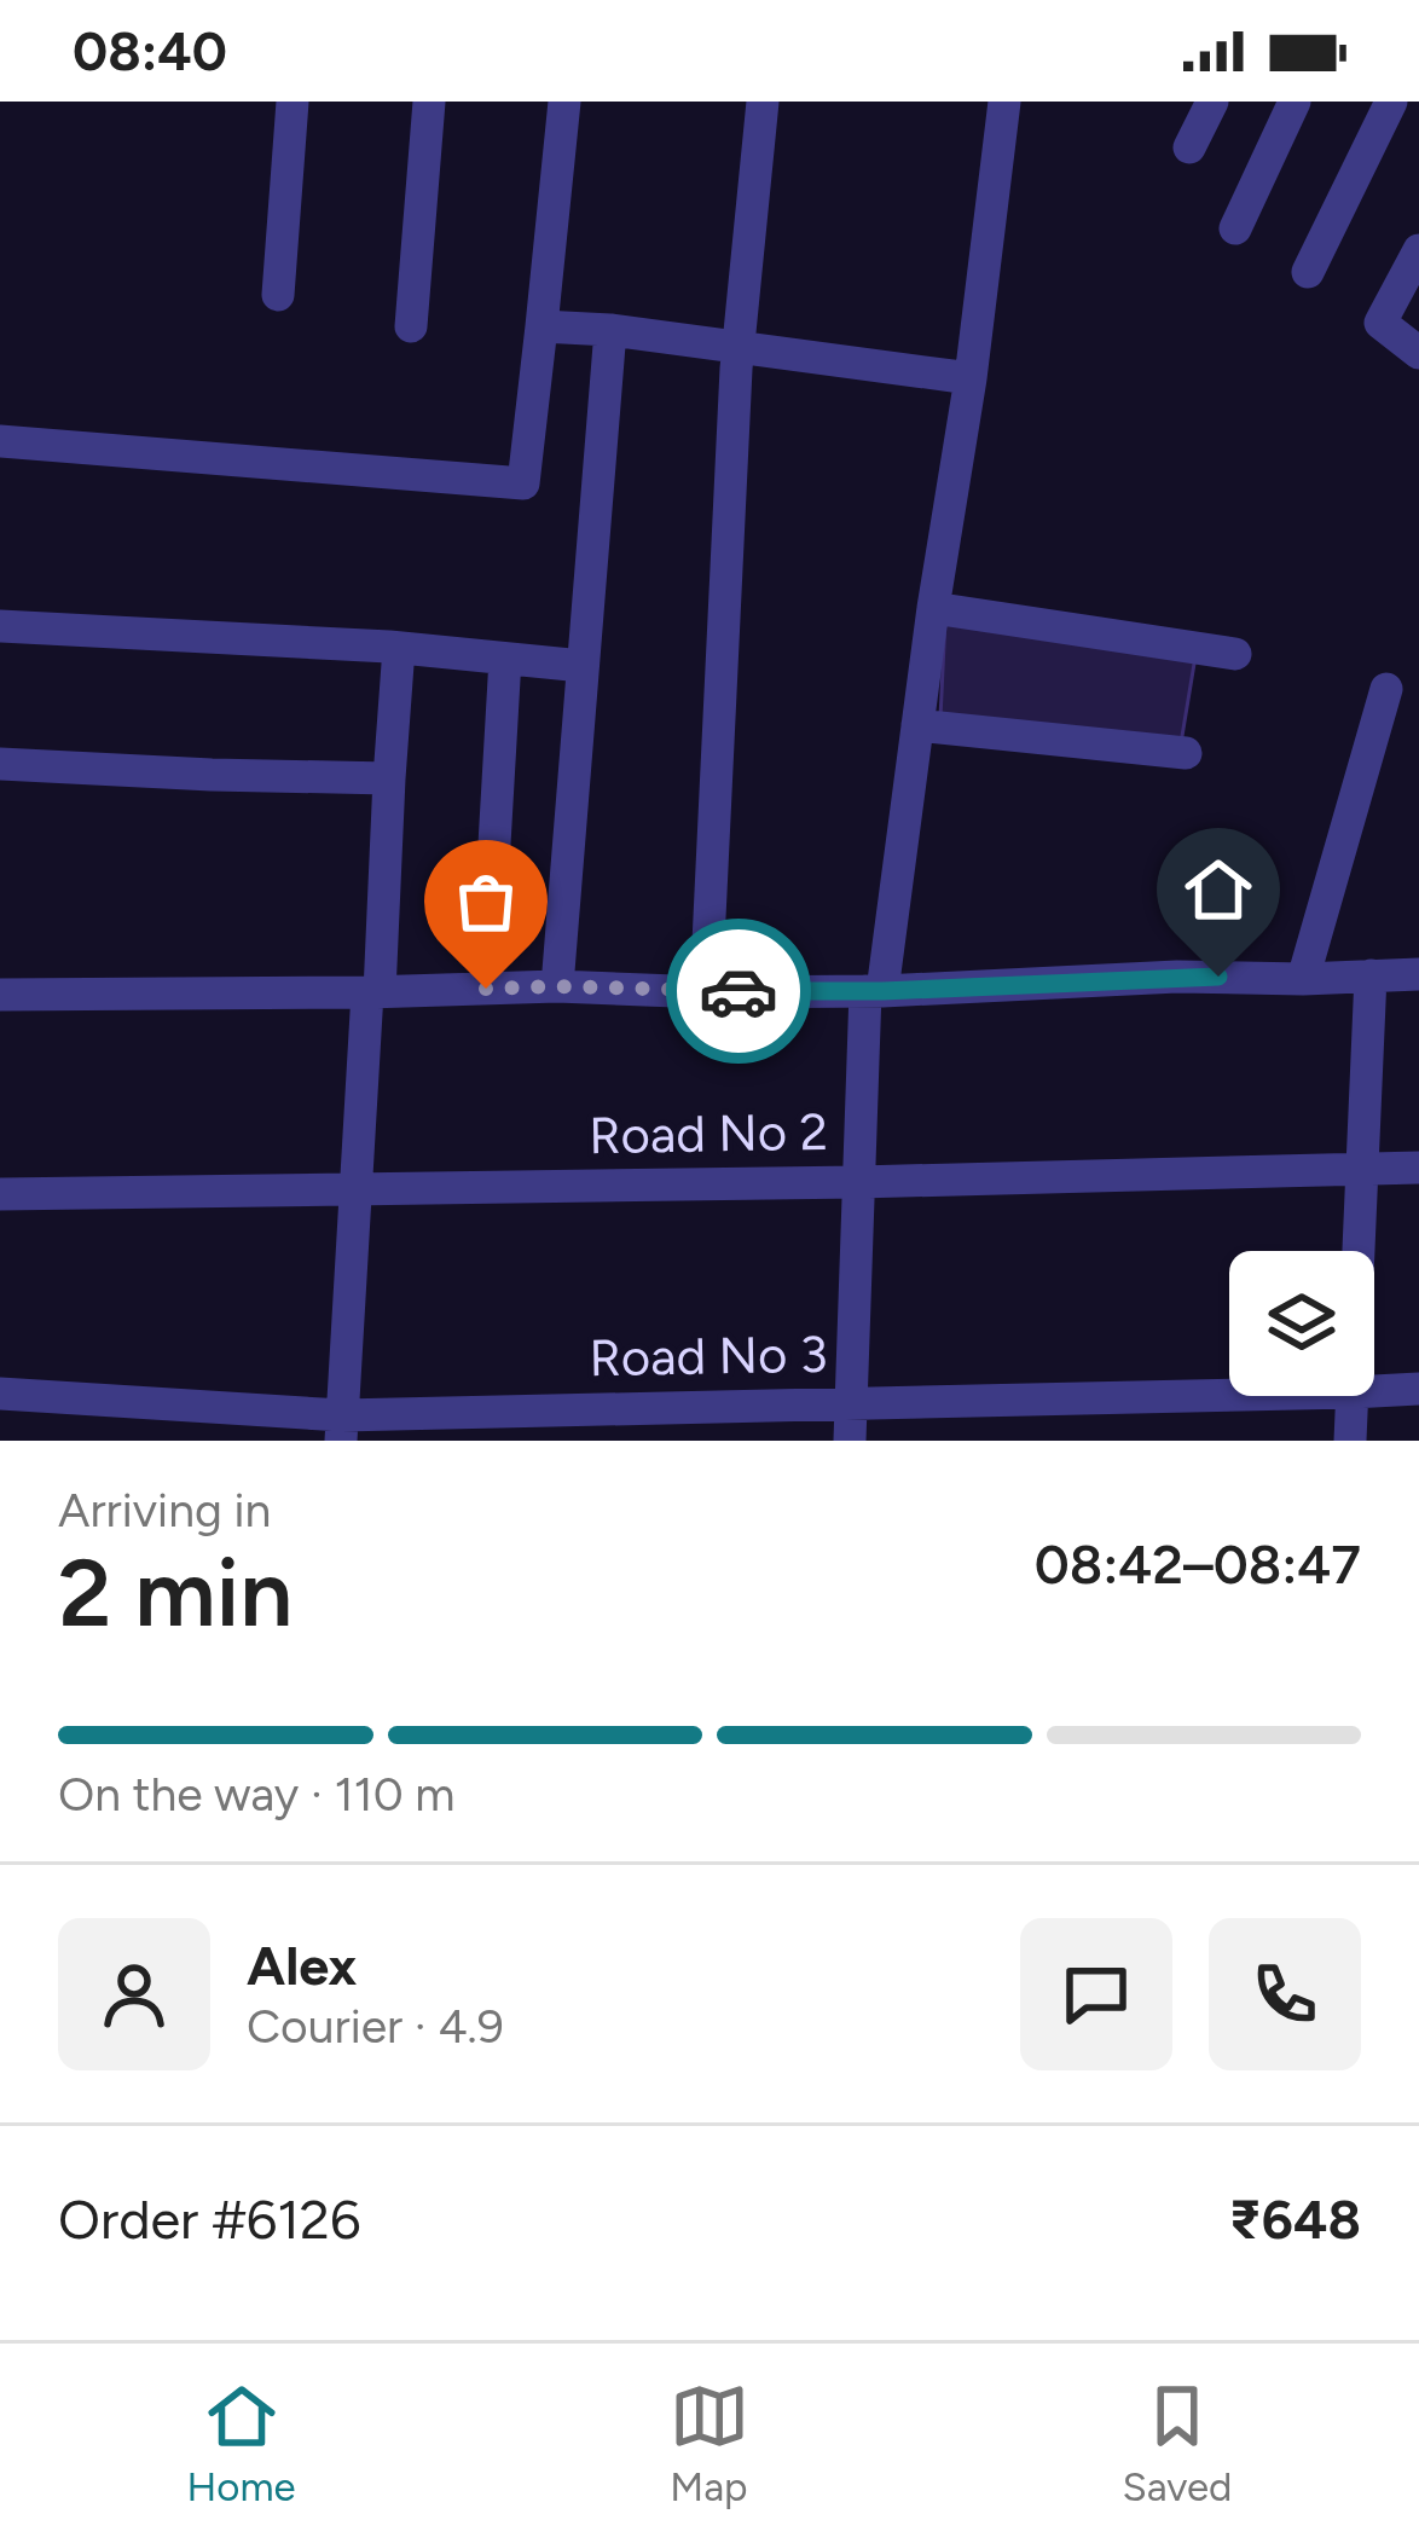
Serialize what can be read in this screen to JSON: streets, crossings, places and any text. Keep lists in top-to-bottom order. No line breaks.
{"streets":{"street":["Road No 2","Road No 3"]},"page":{"status":"08:40","heading":["2 min","Arriving in","08:42–08:47"],"panel":["Alex","Courier · 4.9","Order #6126","₹648"],"bar":"On the way · 110 m","tabs":["Home","Map","Saved"]}}
